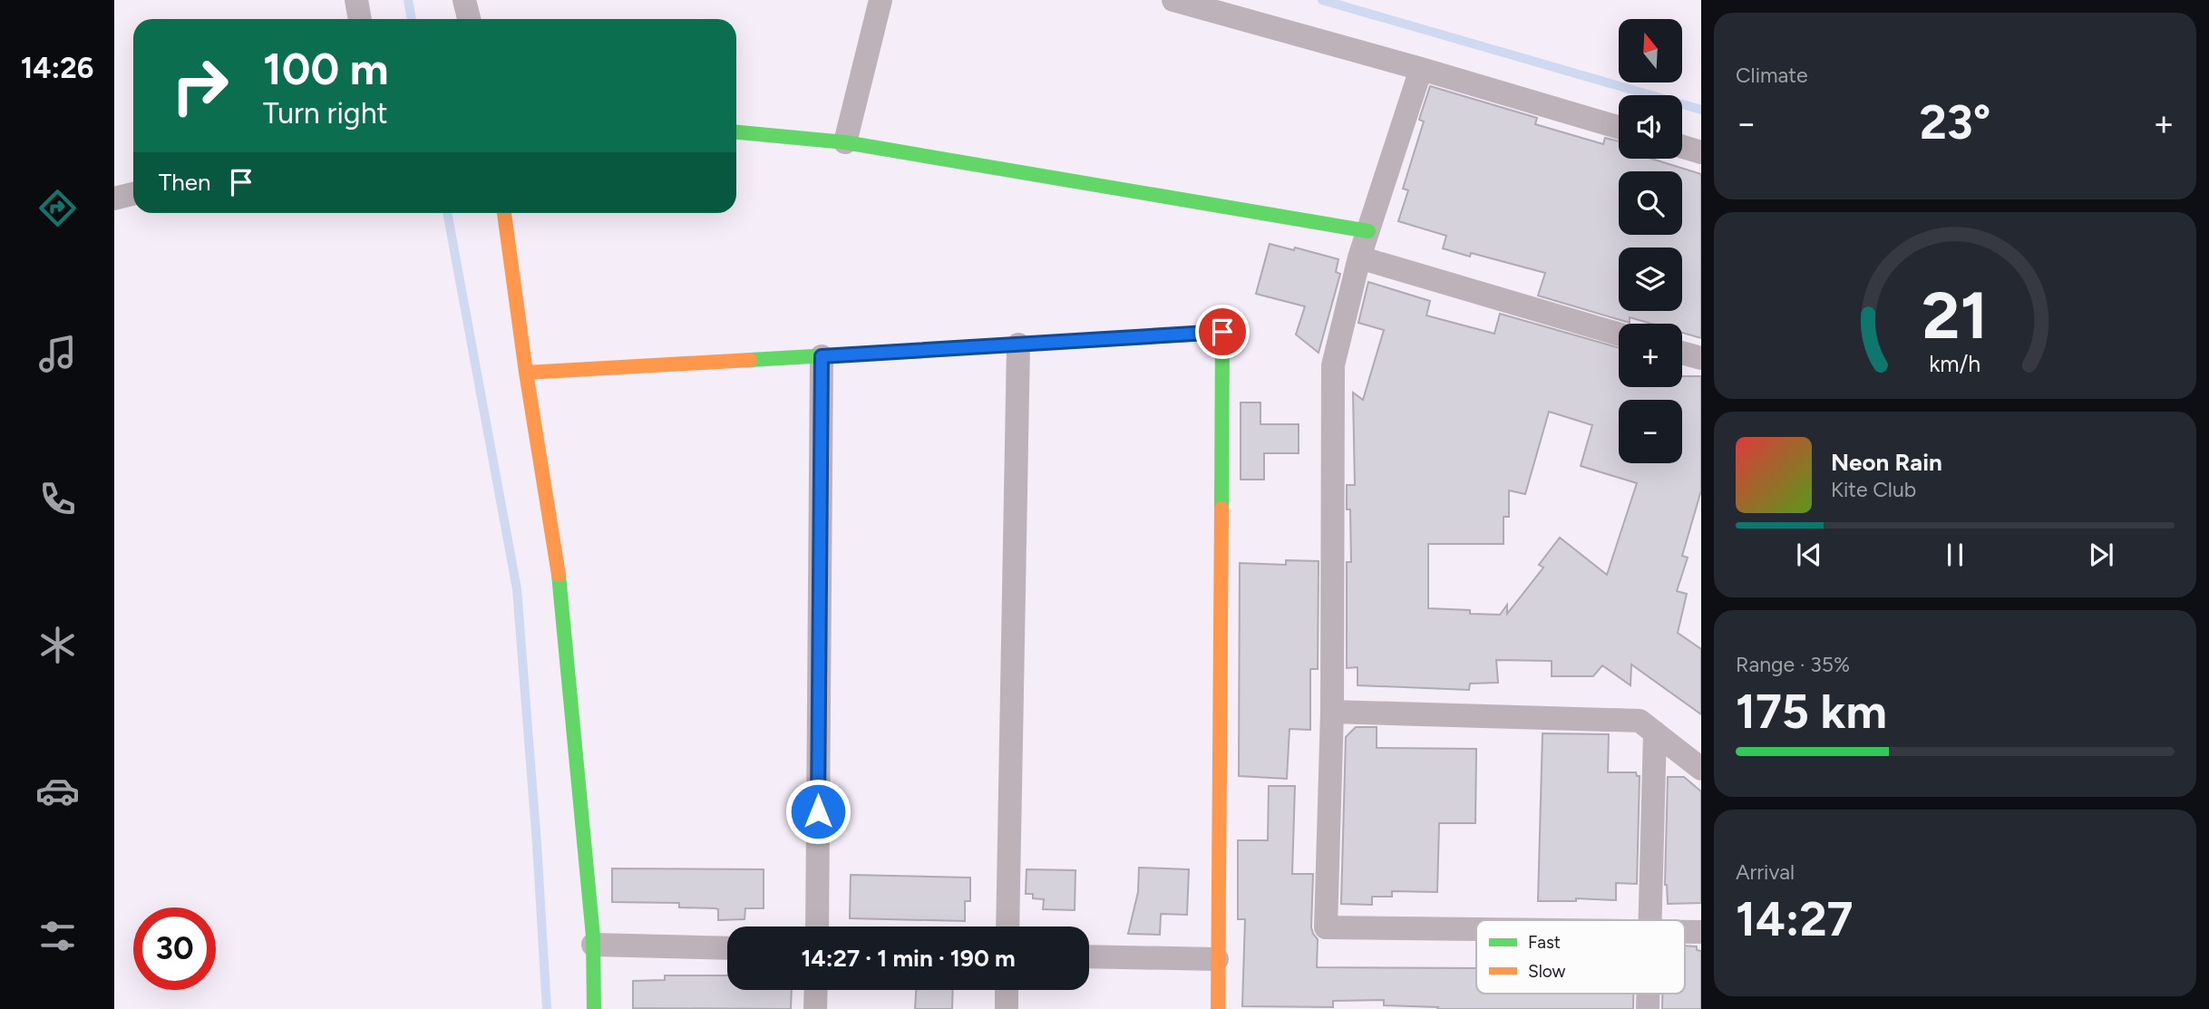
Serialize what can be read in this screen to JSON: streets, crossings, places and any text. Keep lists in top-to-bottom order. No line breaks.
{"legend":["Fast","Slow"],"north":"top","page":{"tabs":"14:26","tile":["Climate",["Range · 35%","175 km"],["Arrival","14:27"]],"map_buttons":["+","−"],"turn":["100 m","Turn right"],"heat":["−","23°","+"],"then":"Then","song":["Neon Rain","Kite Club"],"limit":"30","trip":"14:27 · 1 min · 190 m","gauge":["21","km/h"]}}
